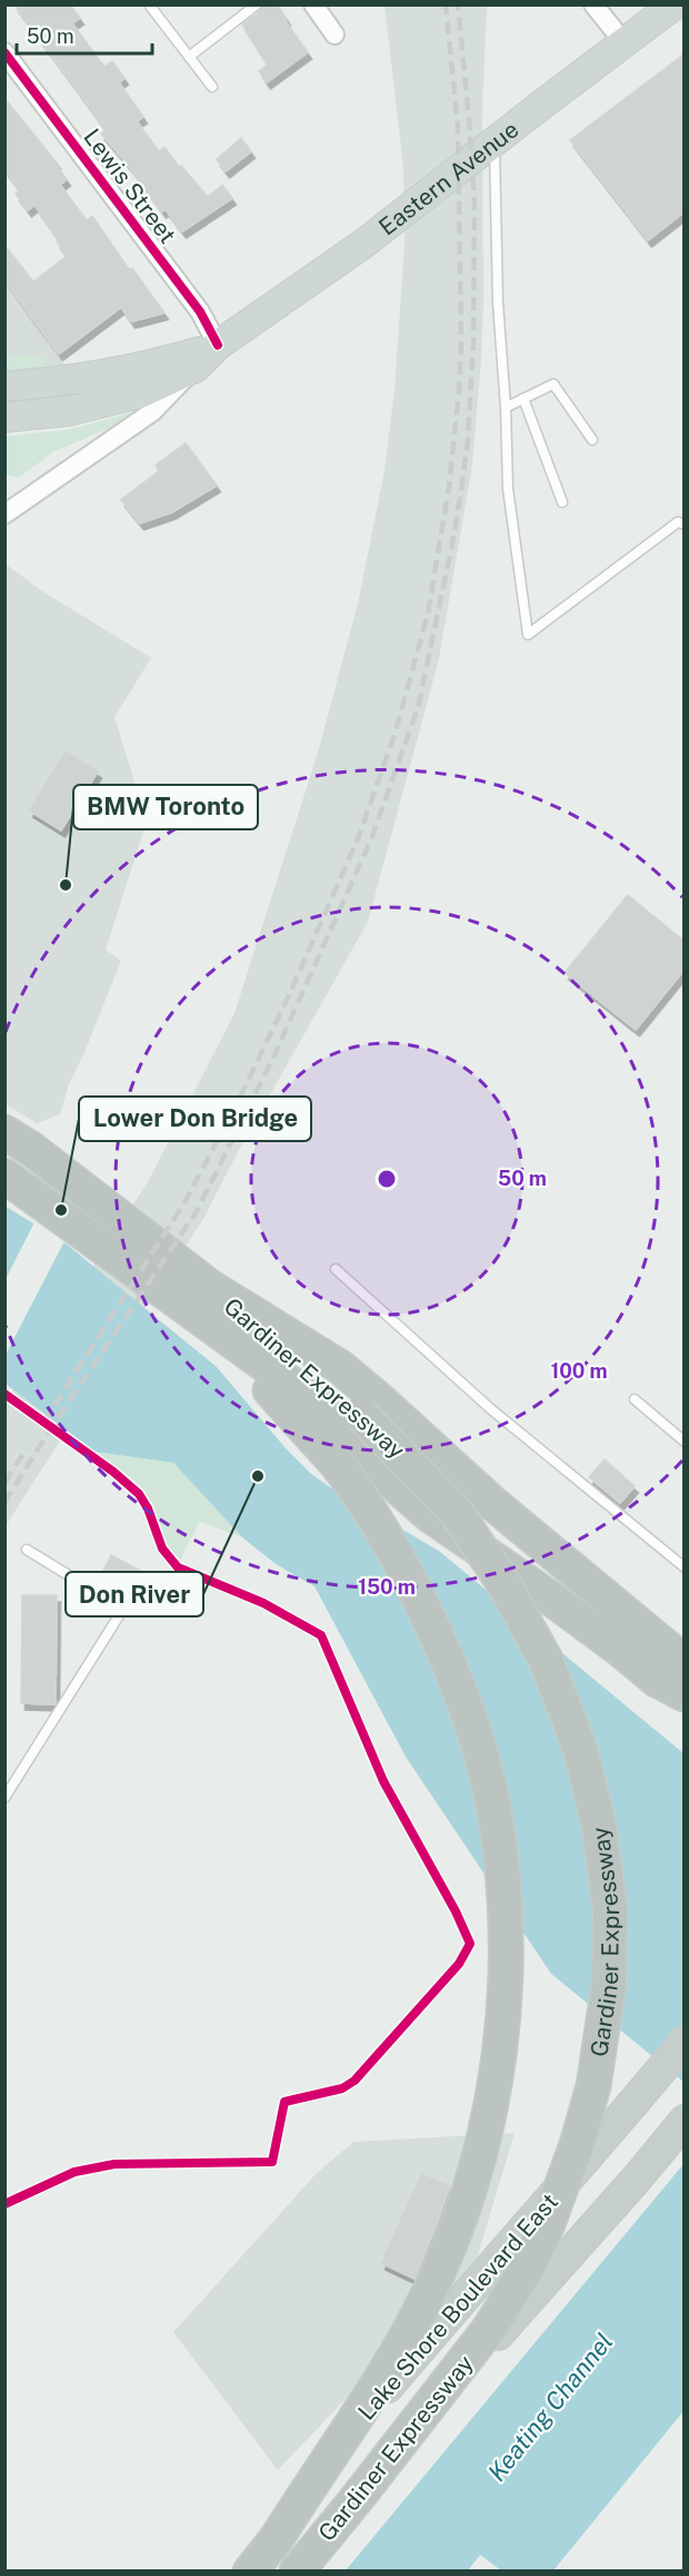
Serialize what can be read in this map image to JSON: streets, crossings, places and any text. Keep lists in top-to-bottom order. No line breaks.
{"streets":{"highway":["Gardiner Expressway","Lake Shore Boulevard East"],"main road":["Eastern Avenue"],"street":["Lewis Street"]},"crossings":[["Eastern Avenue","Lewis Street"],["Gardiner Expressway","Lake Shore Boulevard East"]],"water":["Keating Channel"],"places":["BMW Toronto","Lower Don Bridge","Don River"],"scale_bar":"50 m","rings":["50 m","100 m","150 m"]}
